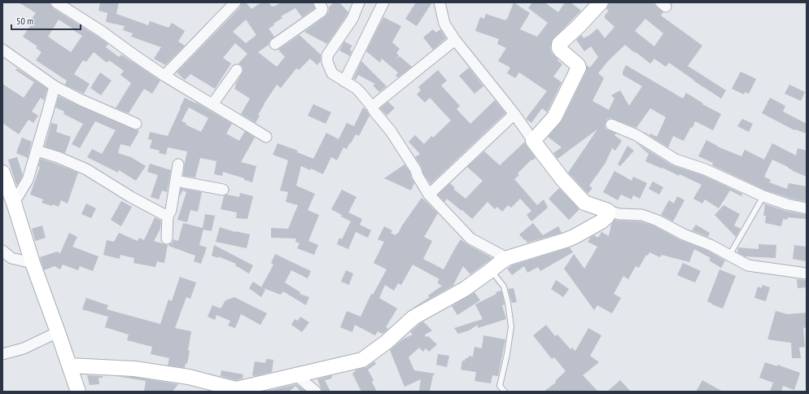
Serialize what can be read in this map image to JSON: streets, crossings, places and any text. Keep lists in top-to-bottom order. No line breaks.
{"scale_bar":"50 m"}
